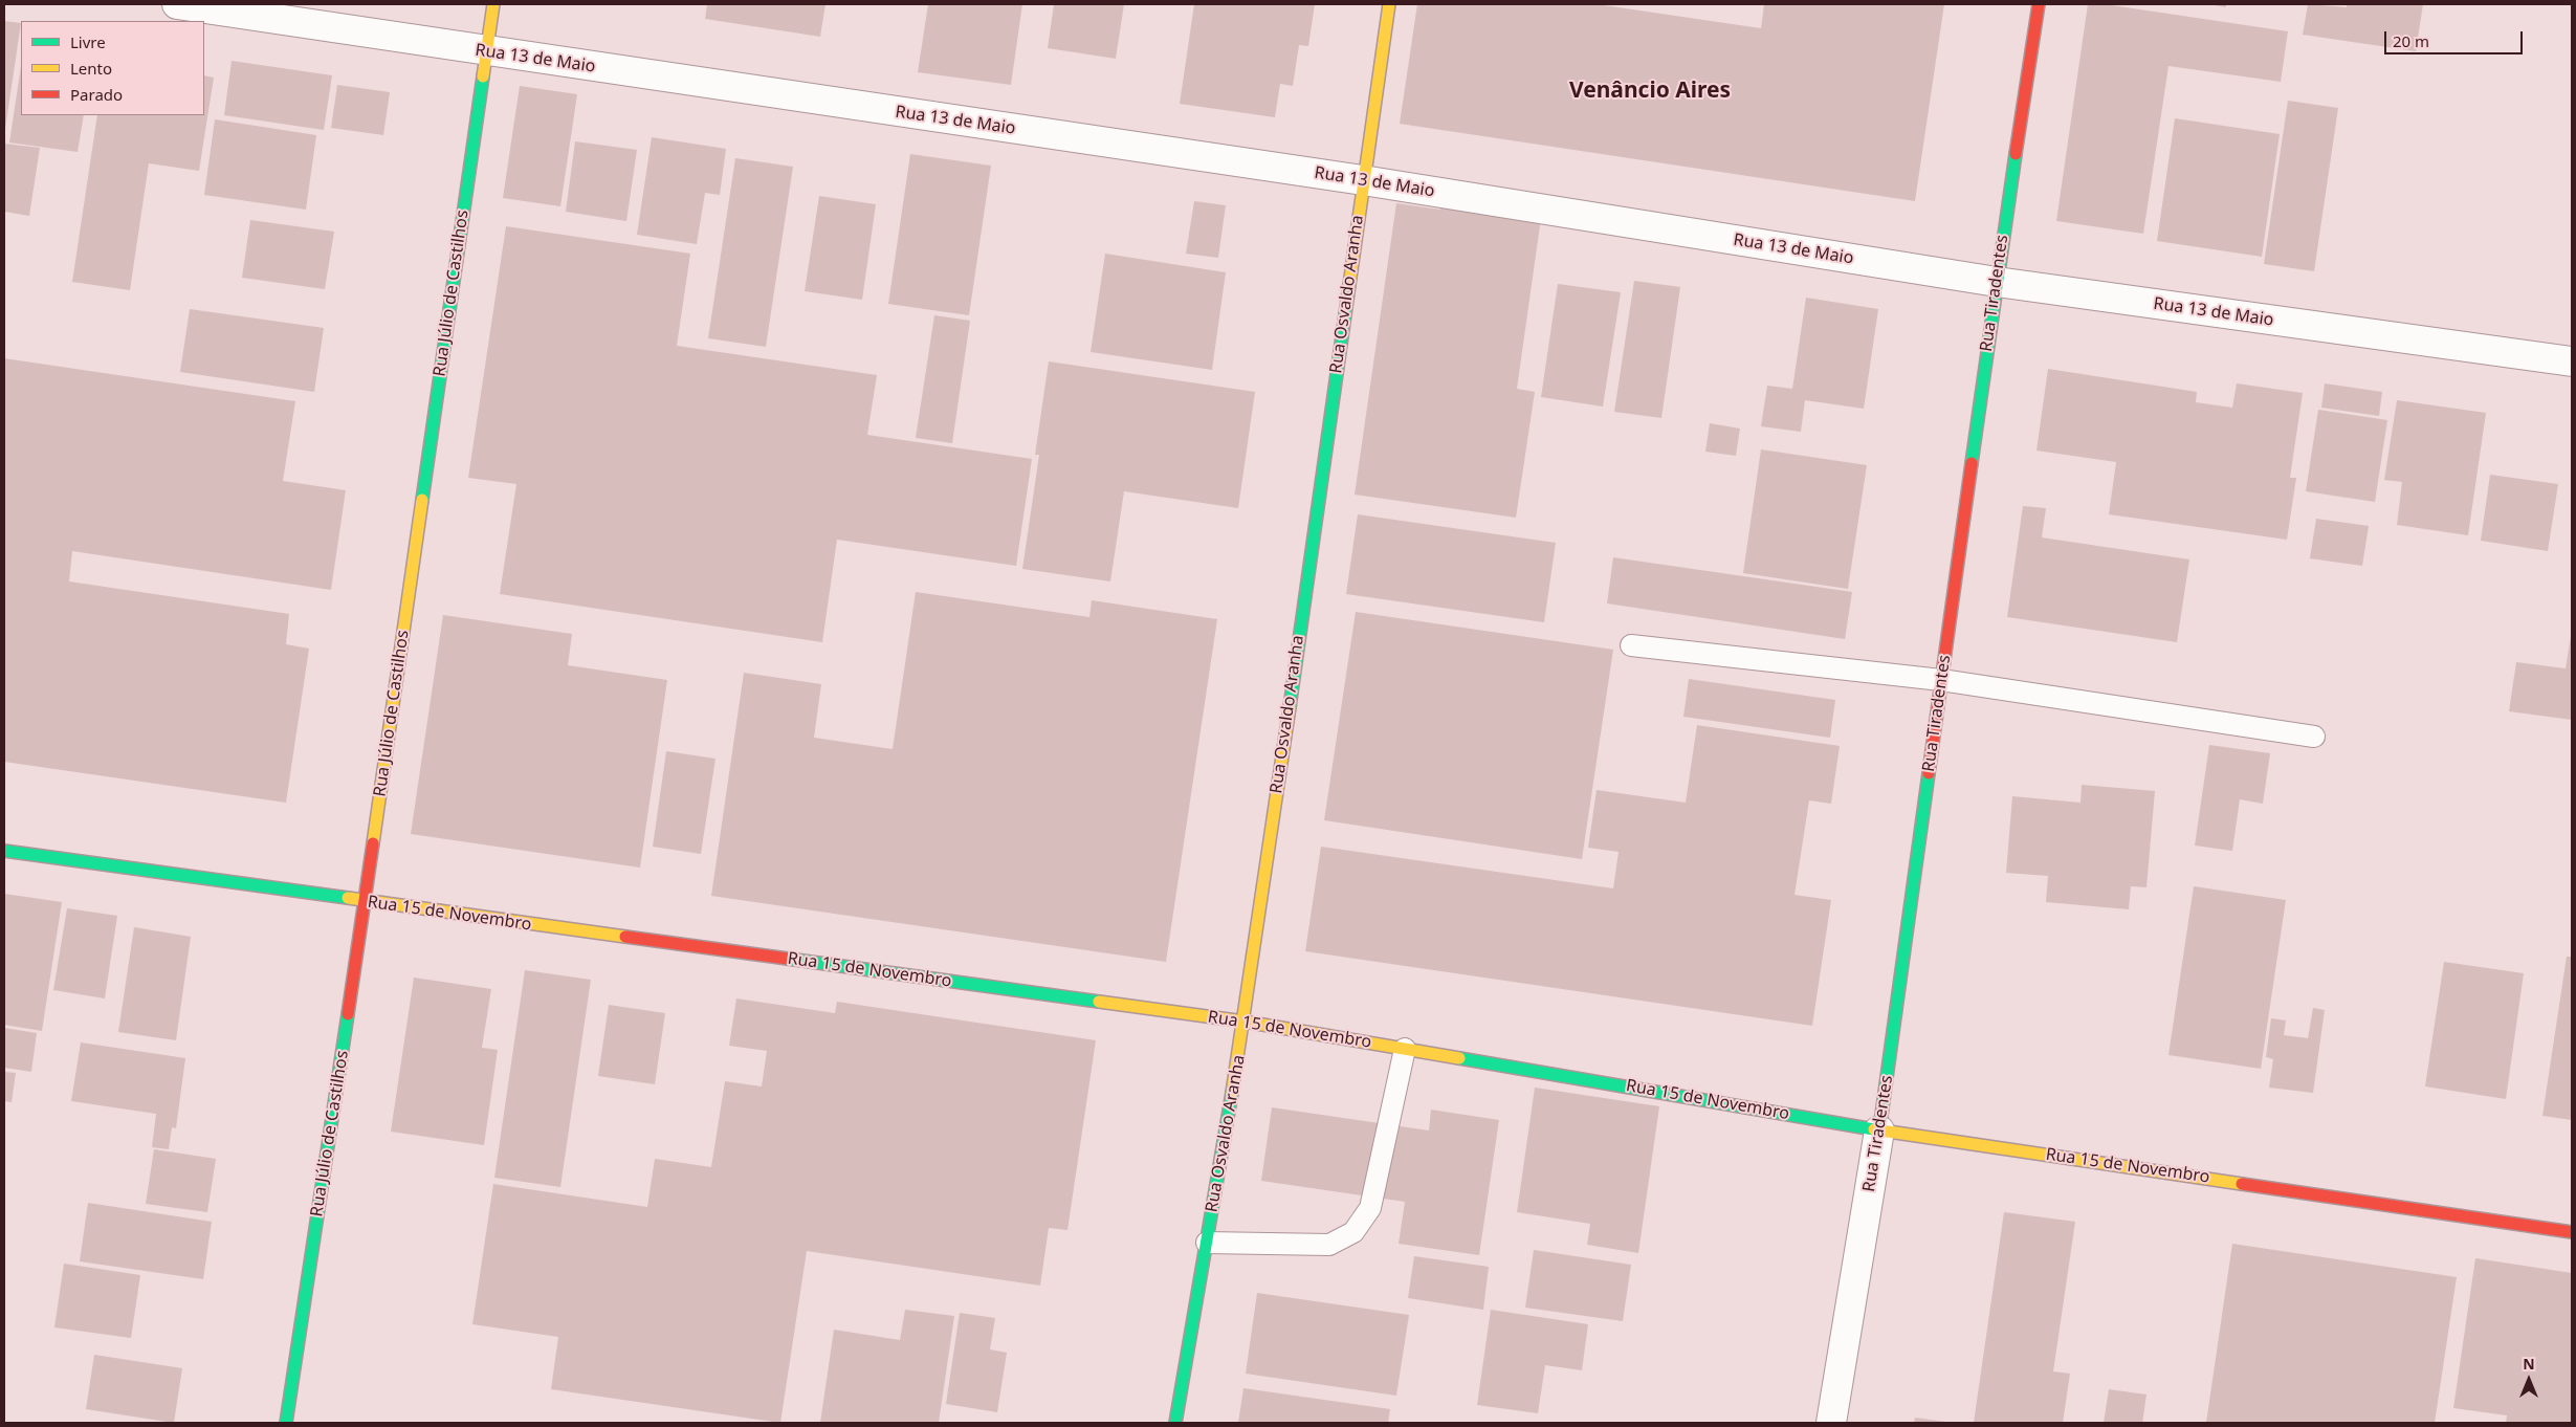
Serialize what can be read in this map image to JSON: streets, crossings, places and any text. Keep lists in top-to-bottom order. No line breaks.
{"streets":{"main road":["Rua Júlio de Castilhos","Rua Tiradentes","Rua Osvaldo Aranha","Rua 15 de Novembro"],"street":["Rua 13 de Maio"]},"crossings":[["Rua 13 de Maio","Rua Júlio de Castilhos"],["Rua 13 de Maio","Rua Tiradentes"],["Rua 13 de Maio","Rua Osvaldo Aranha"],["Rua Júlio de Castilhos","Rua 15 de Novembro"],["Rua Tiradentes","Rua 15 de Novembro"],["Rua Osvaldo Aranha","Rua 15 de Novembro"]],"districts":["Venâncio Aires"],"legend":["Livre","Lento","Parado"],"scale_bar":"20 m","north":"top"}
